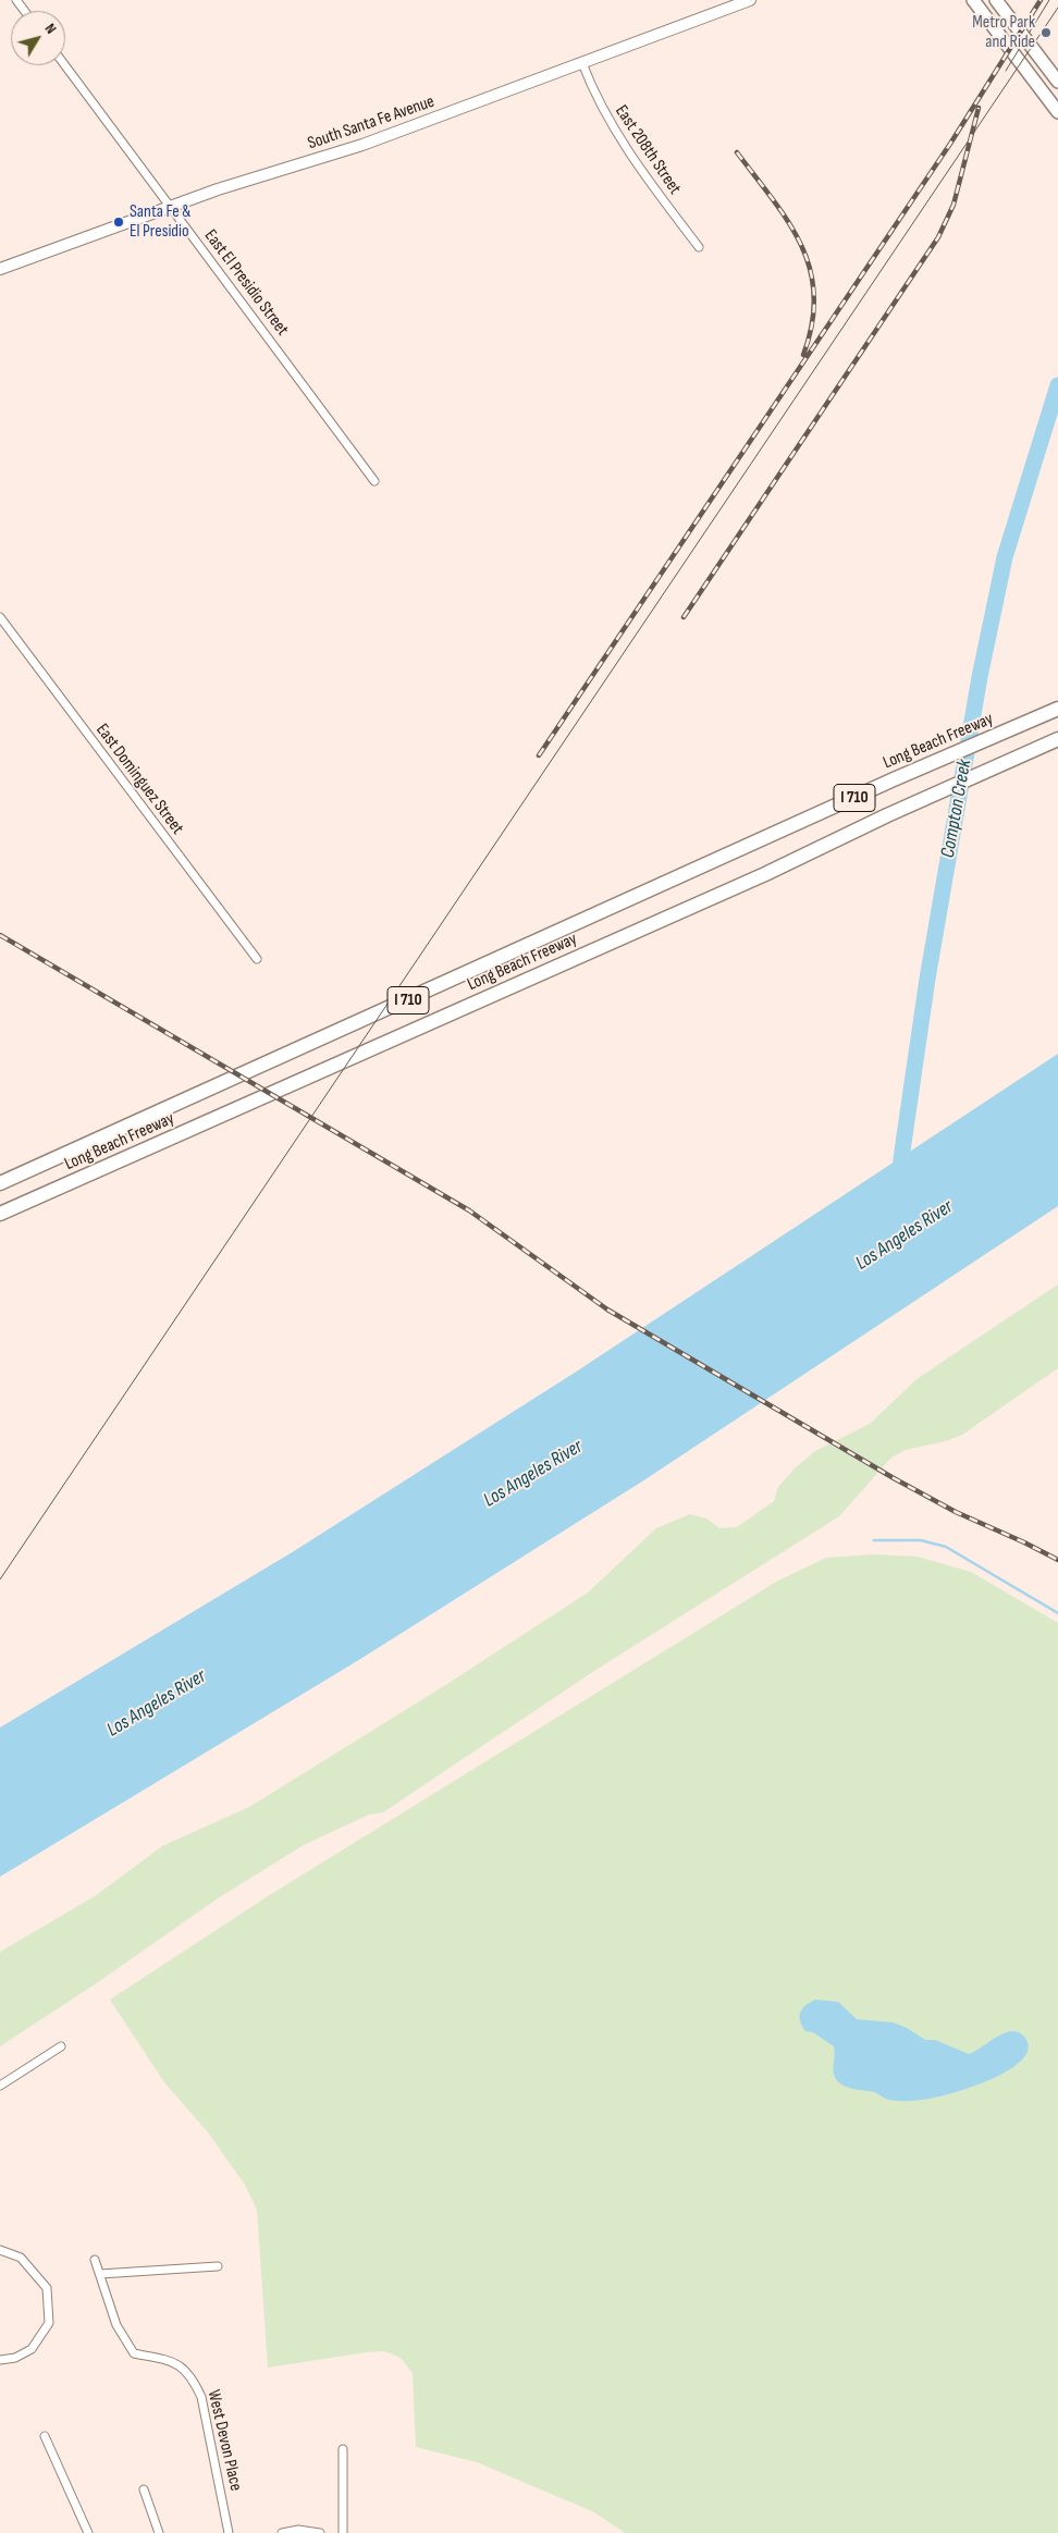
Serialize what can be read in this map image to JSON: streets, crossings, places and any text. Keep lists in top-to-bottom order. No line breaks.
{"streets":{"highway":["Long Beach Freeway","I 710"],"main road":["South Santa Fe Avenue"],"street":["East 208th Street","East El Presidio Street","East Dominguez Street","West Devon Place"]},"crossings":[["South Santa Fe Avenue","East 208th Street"],["South Santa Fe Avenue","East El Presidio Street"]],"water":["Compton Creek","Los Angeles River"],"places":["Metro Park and Ride","Santa Fe & El Presidio"],"north":"top right"}
